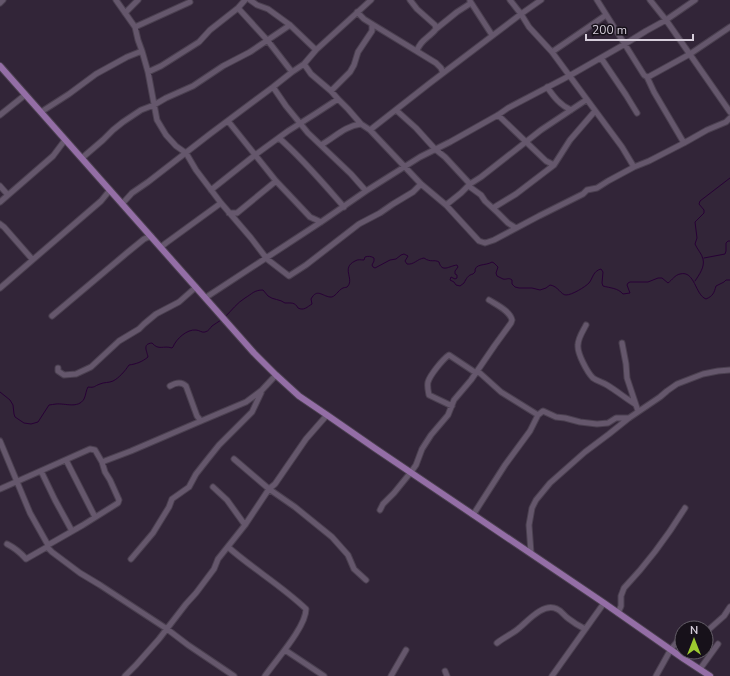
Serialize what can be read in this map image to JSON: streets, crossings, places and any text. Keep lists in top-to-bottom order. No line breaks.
{"scale_bar":"200 m","north":"top"}
